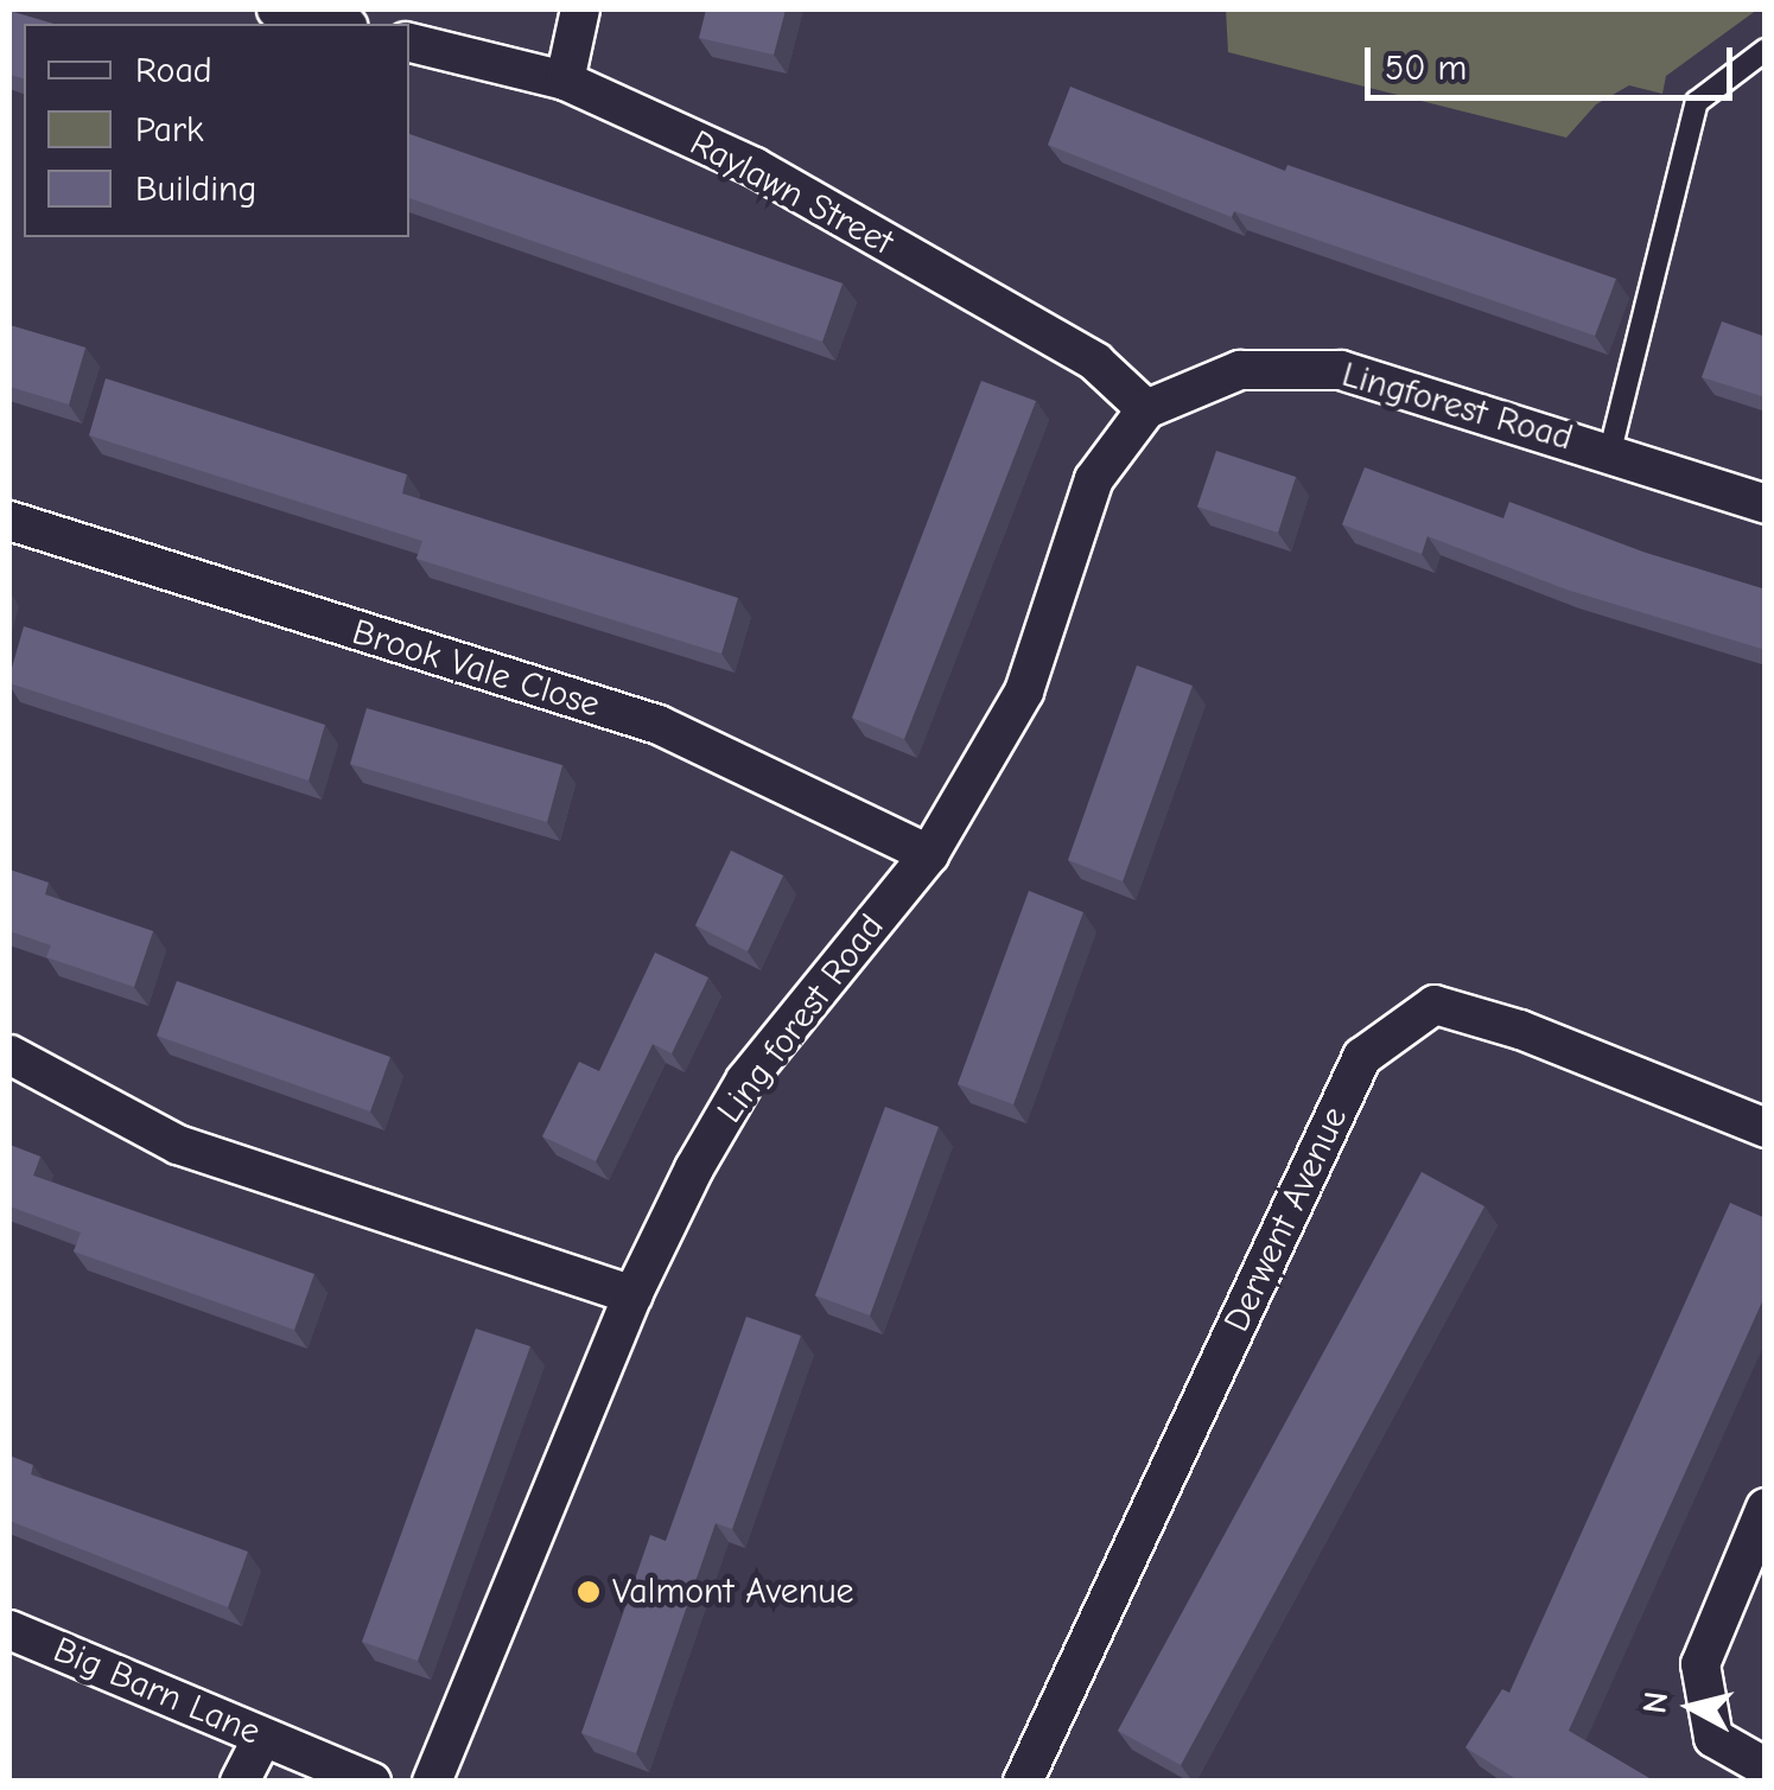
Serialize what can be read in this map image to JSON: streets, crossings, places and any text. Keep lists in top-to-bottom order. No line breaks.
{"streets":{"street":["Raylawn Street","Lingforest Road","Brook Vale Close","Ling forest Road","Derwent Avenue","Big Barn Lane"]},"crossings":[["Raylawn Street","Lingforest Road"],["Raylawn Street","Ling forest Road"],["Lingforest Road","Ling forest Road"],["Brook Vale Close","Ling forest Road"]],"places":["Valmont Avenue"],"legend":["Road","Park","Building"],"scale_bar":"50 m","north":"left"}
